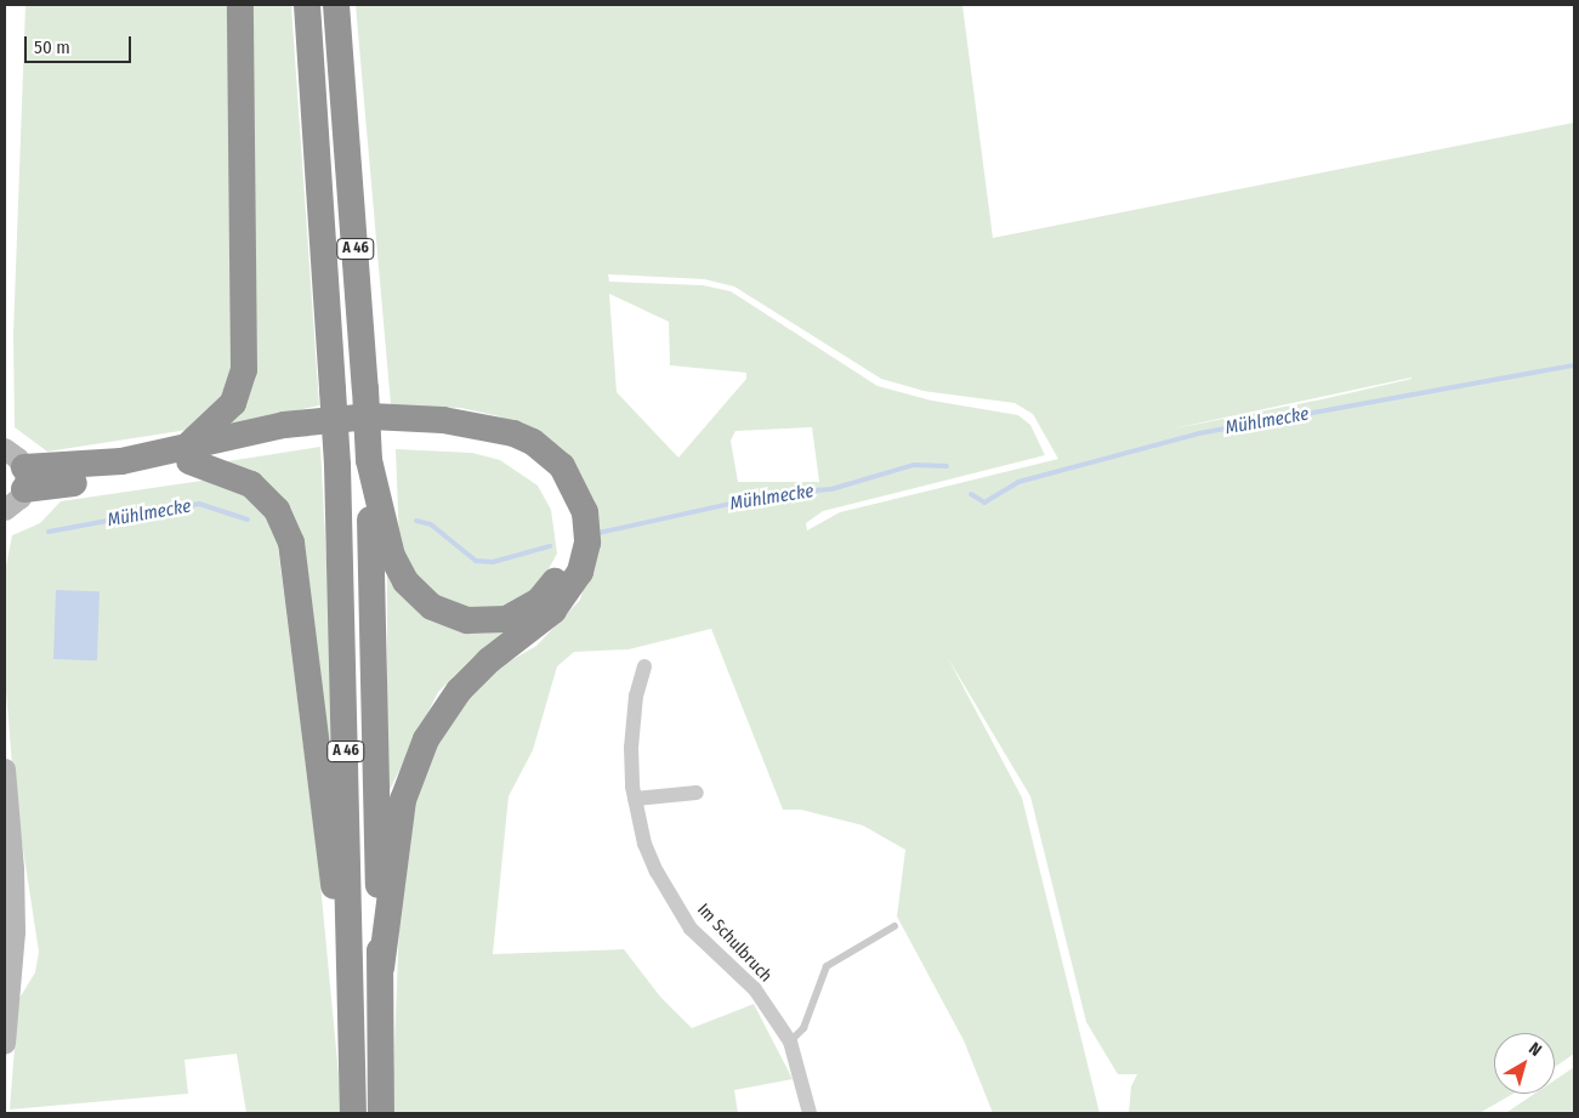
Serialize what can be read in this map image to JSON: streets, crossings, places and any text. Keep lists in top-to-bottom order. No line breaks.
{"streets":{"highway":["A 46"],"street":["Im Schulbruch"]},"water":["Mühlmecke"],"scale_bar":"50 m","north":"top right"}
